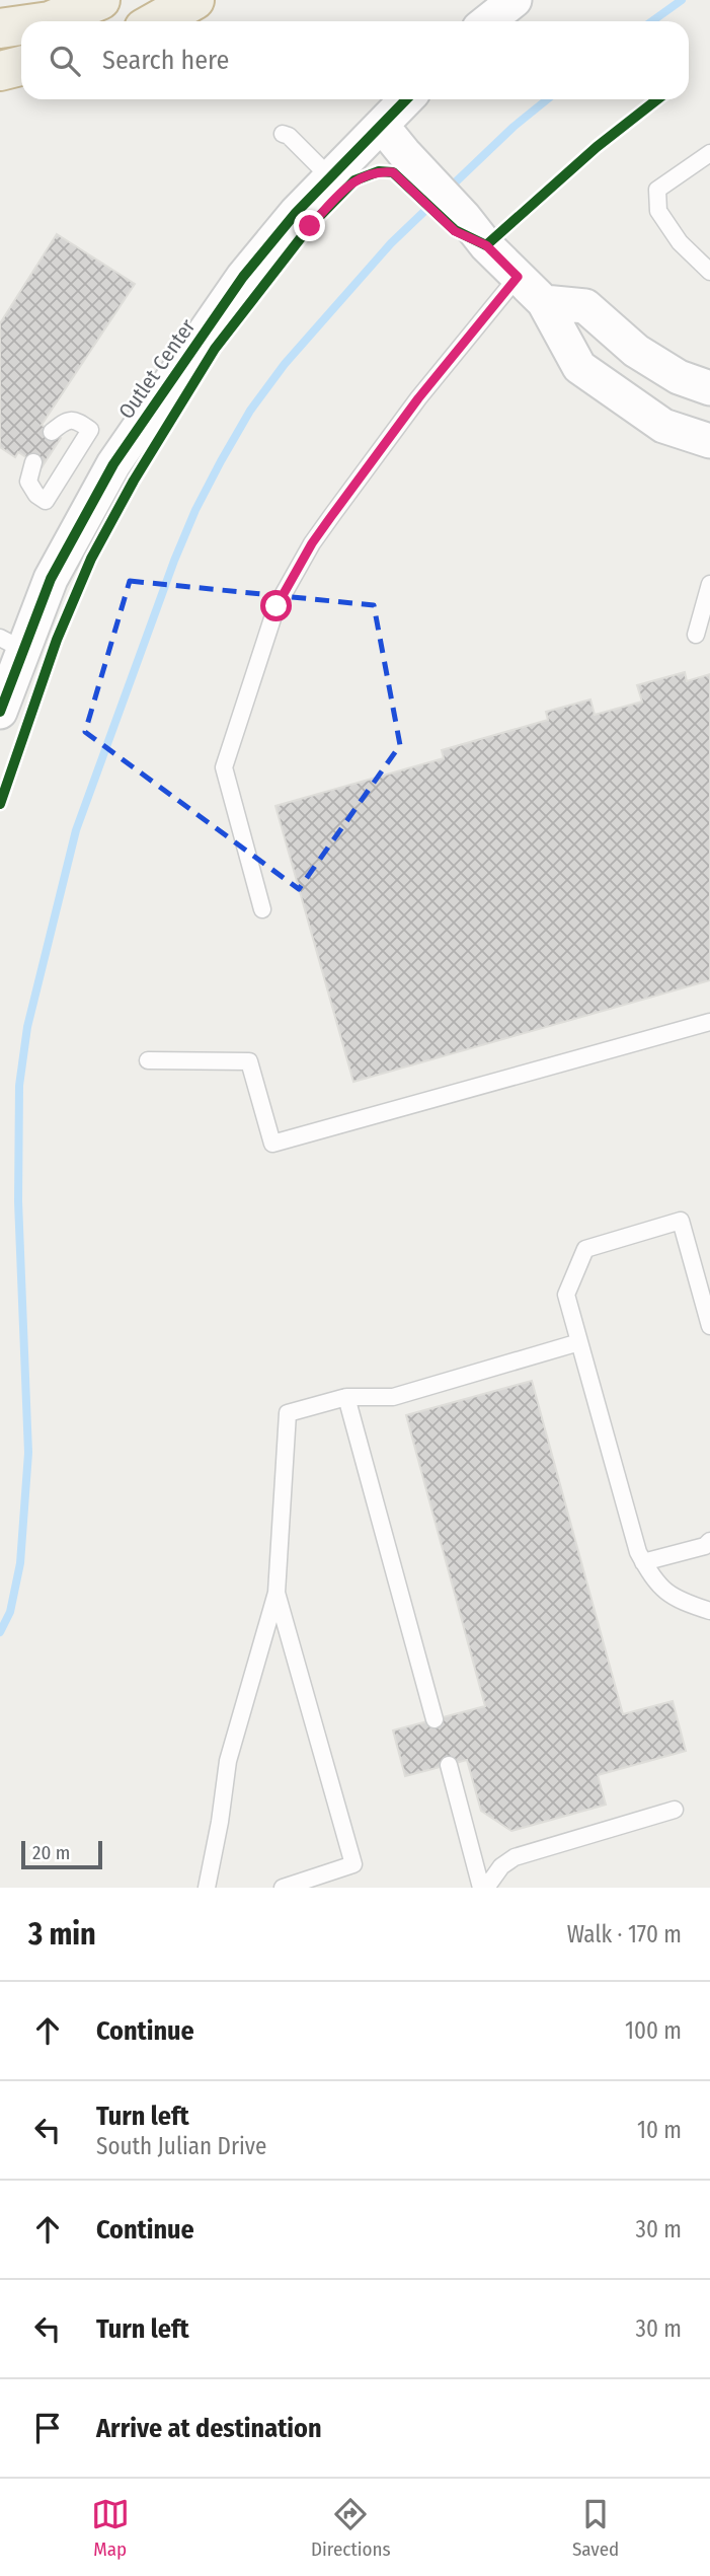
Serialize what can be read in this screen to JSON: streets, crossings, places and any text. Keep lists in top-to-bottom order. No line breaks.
{"streets":{"street":["Outlet Center"]},"scale_bar":"20 m","page":{"search":"Search here","scale":"20 m","heading":["3 min","Walk · 170 m"],"list":[["Continue","100 m"],["Turn left","South Julian Drive","10 m"],["Continue","30 m"],["Turn left","30 m"],"Arrive at destination"],"nav":["Map","Directions","Saved"]}}
